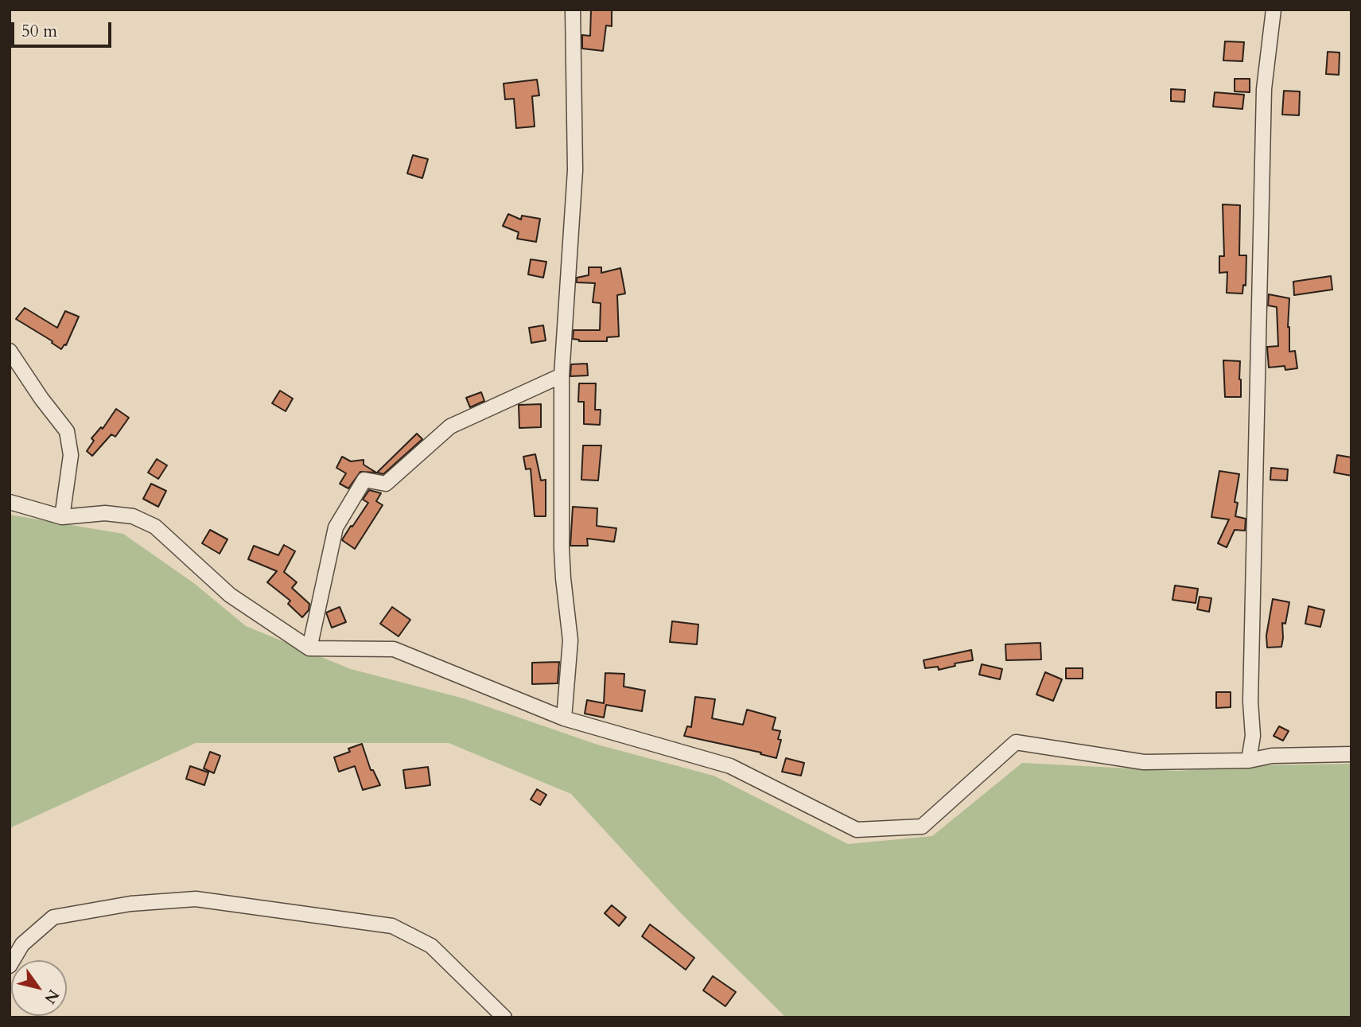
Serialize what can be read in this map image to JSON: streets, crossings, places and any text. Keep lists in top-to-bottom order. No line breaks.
{"scale_bar":"50 m","north":"bottom right"}
